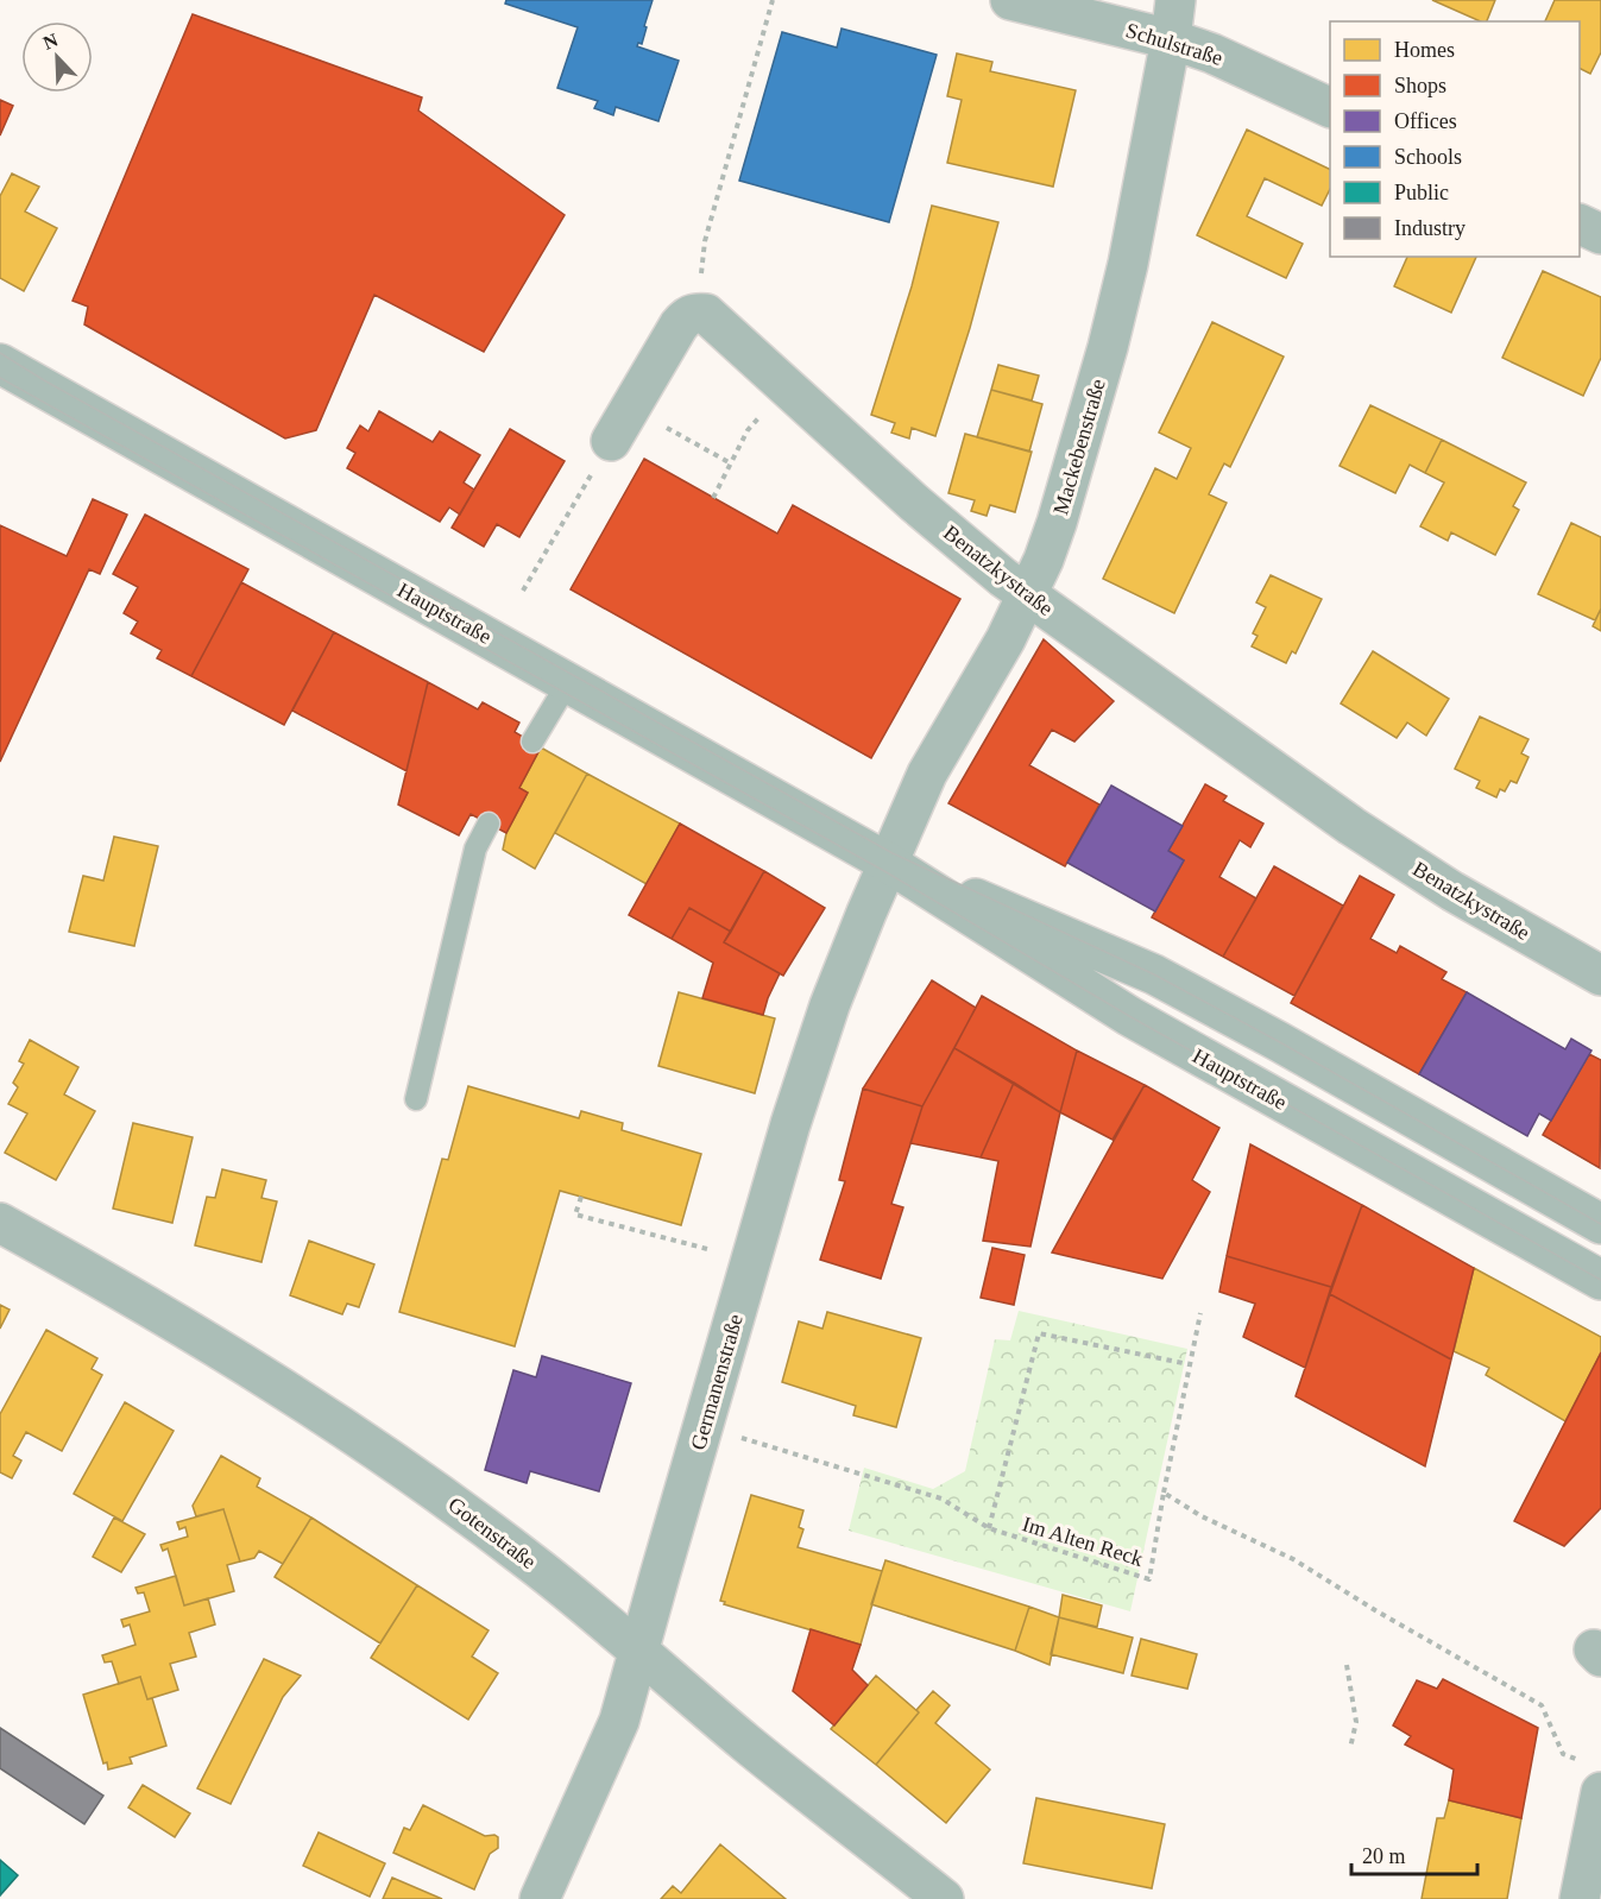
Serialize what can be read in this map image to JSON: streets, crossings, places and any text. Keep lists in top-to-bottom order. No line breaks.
{"streets":{"street":["Schulstraße","Mackebenstraße","Benatzkystraße","Hauptstraße","Germanenstraße","Gotenstraße"],"path":["Im Alten Reck"]},"crossings":[["Schulstraße","Mackebenstraße"],["Mackebenstraße","Benatzkystraße"],["Mackebenstraße","Hauptstraße"],["Mackebenstraße","Germanenstraße"],["Hauptstraße","Germanenstraße"],["Germanenstraße","Gotenstraße"]],"legend":["Homes","Shops","Offices","Schools","Public","Industry"],"scale_bar":"20 m","north":"top left"}
